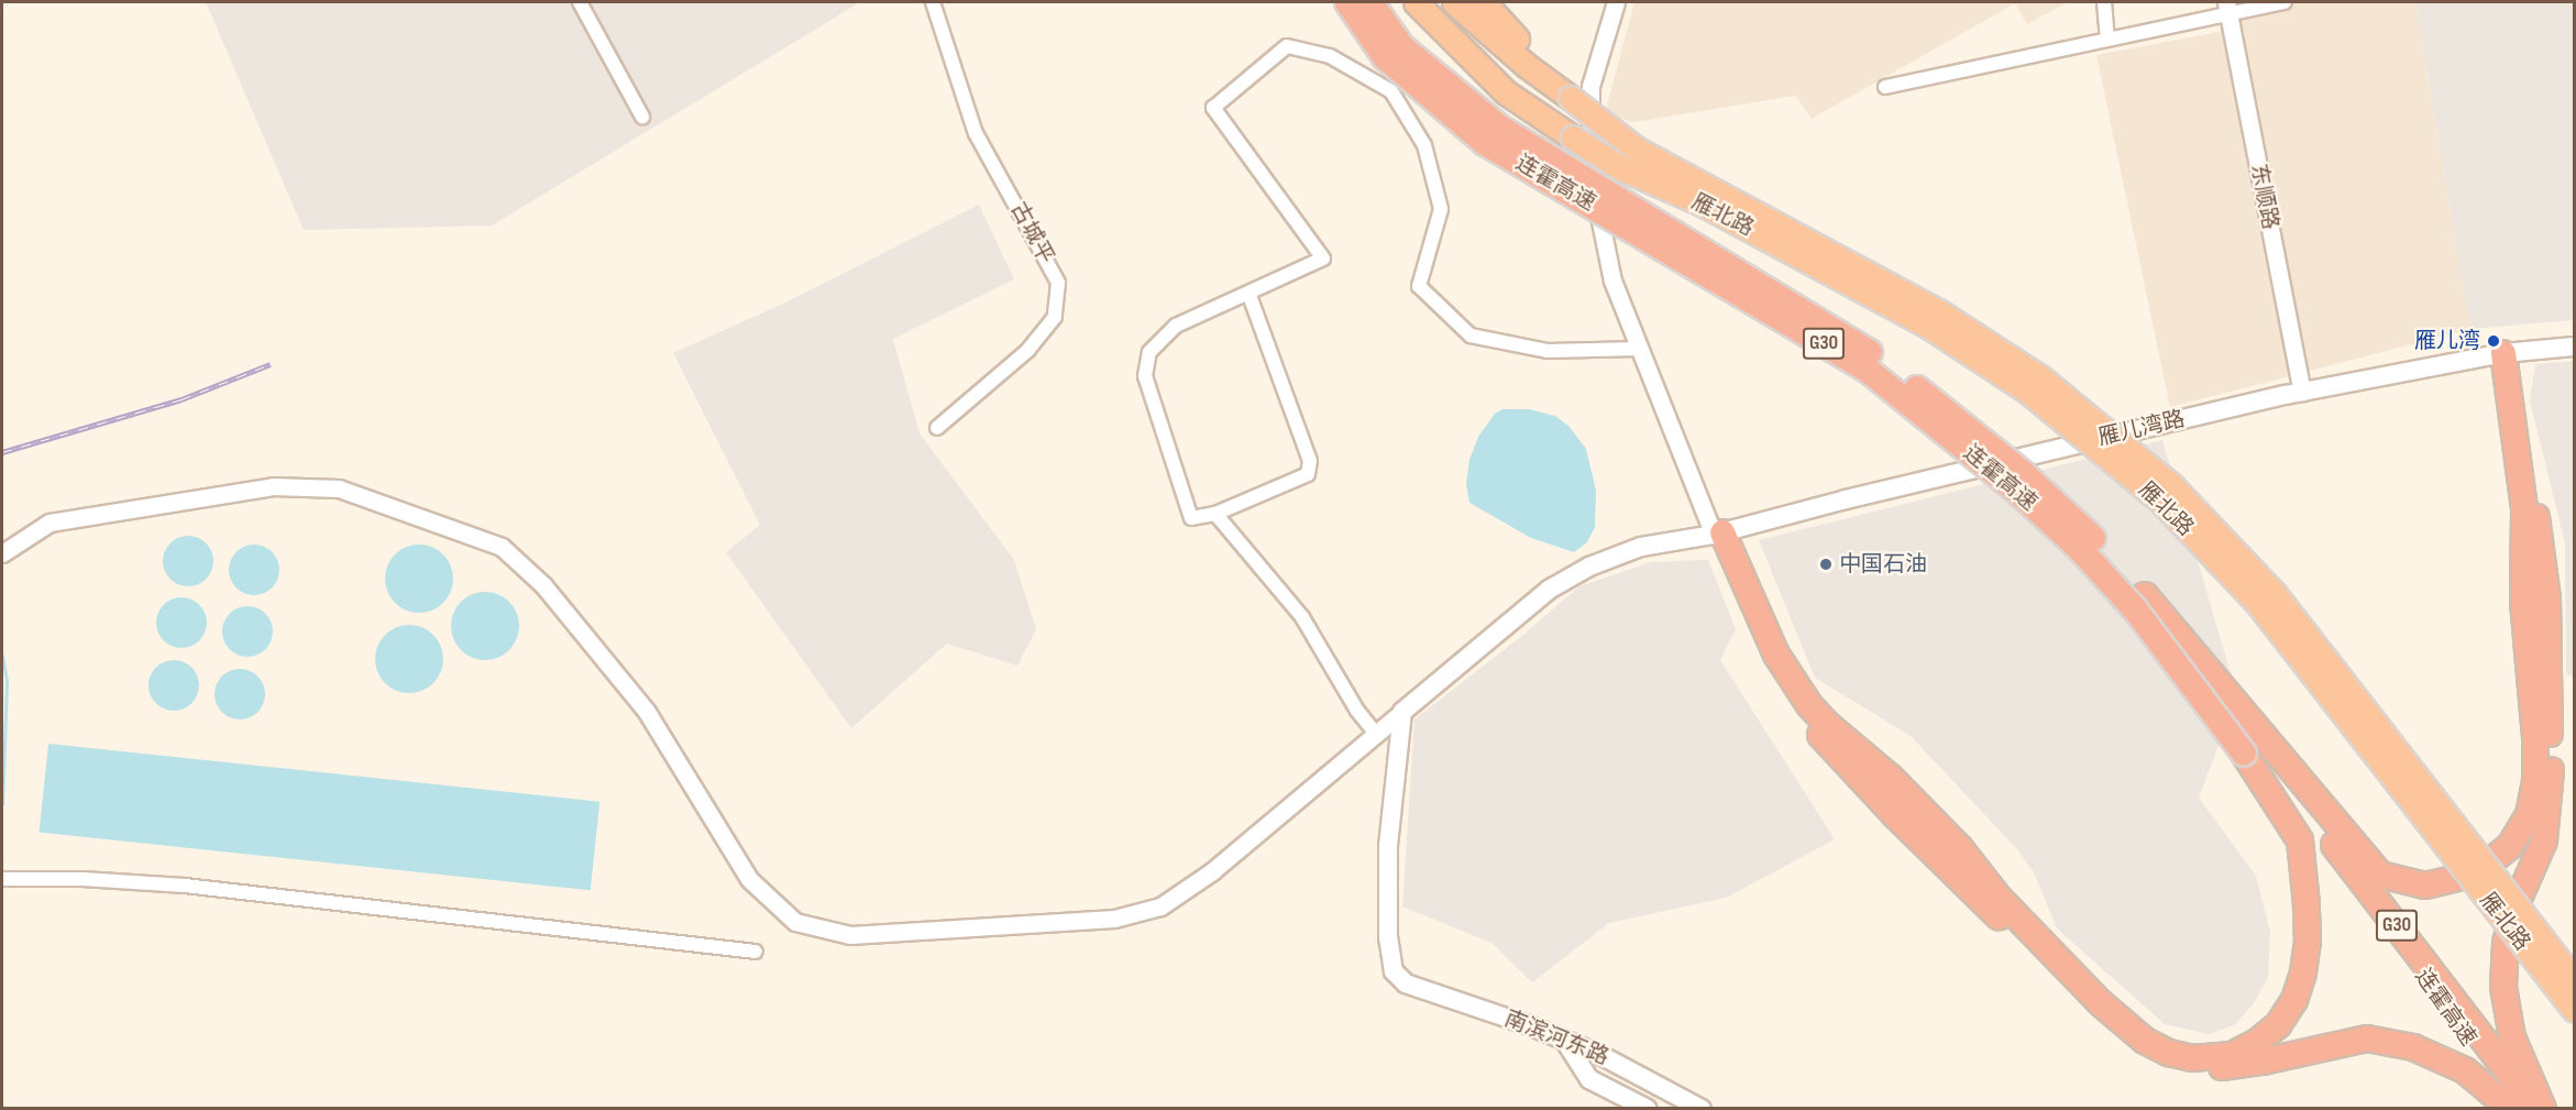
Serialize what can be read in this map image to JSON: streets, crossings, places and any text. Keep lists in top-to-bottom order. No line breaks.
{"streets":{"highway":["连霍高速","雁北路","G30"],"main road":["雁儿湾路","南滨河东路"],"street":["东顺路","古城平"]},"crossings":[["东顺路","雁儿湾路"],["雁儿湾路","南滨河东路"]],"places":["雁儿湾","中国石油"]}
